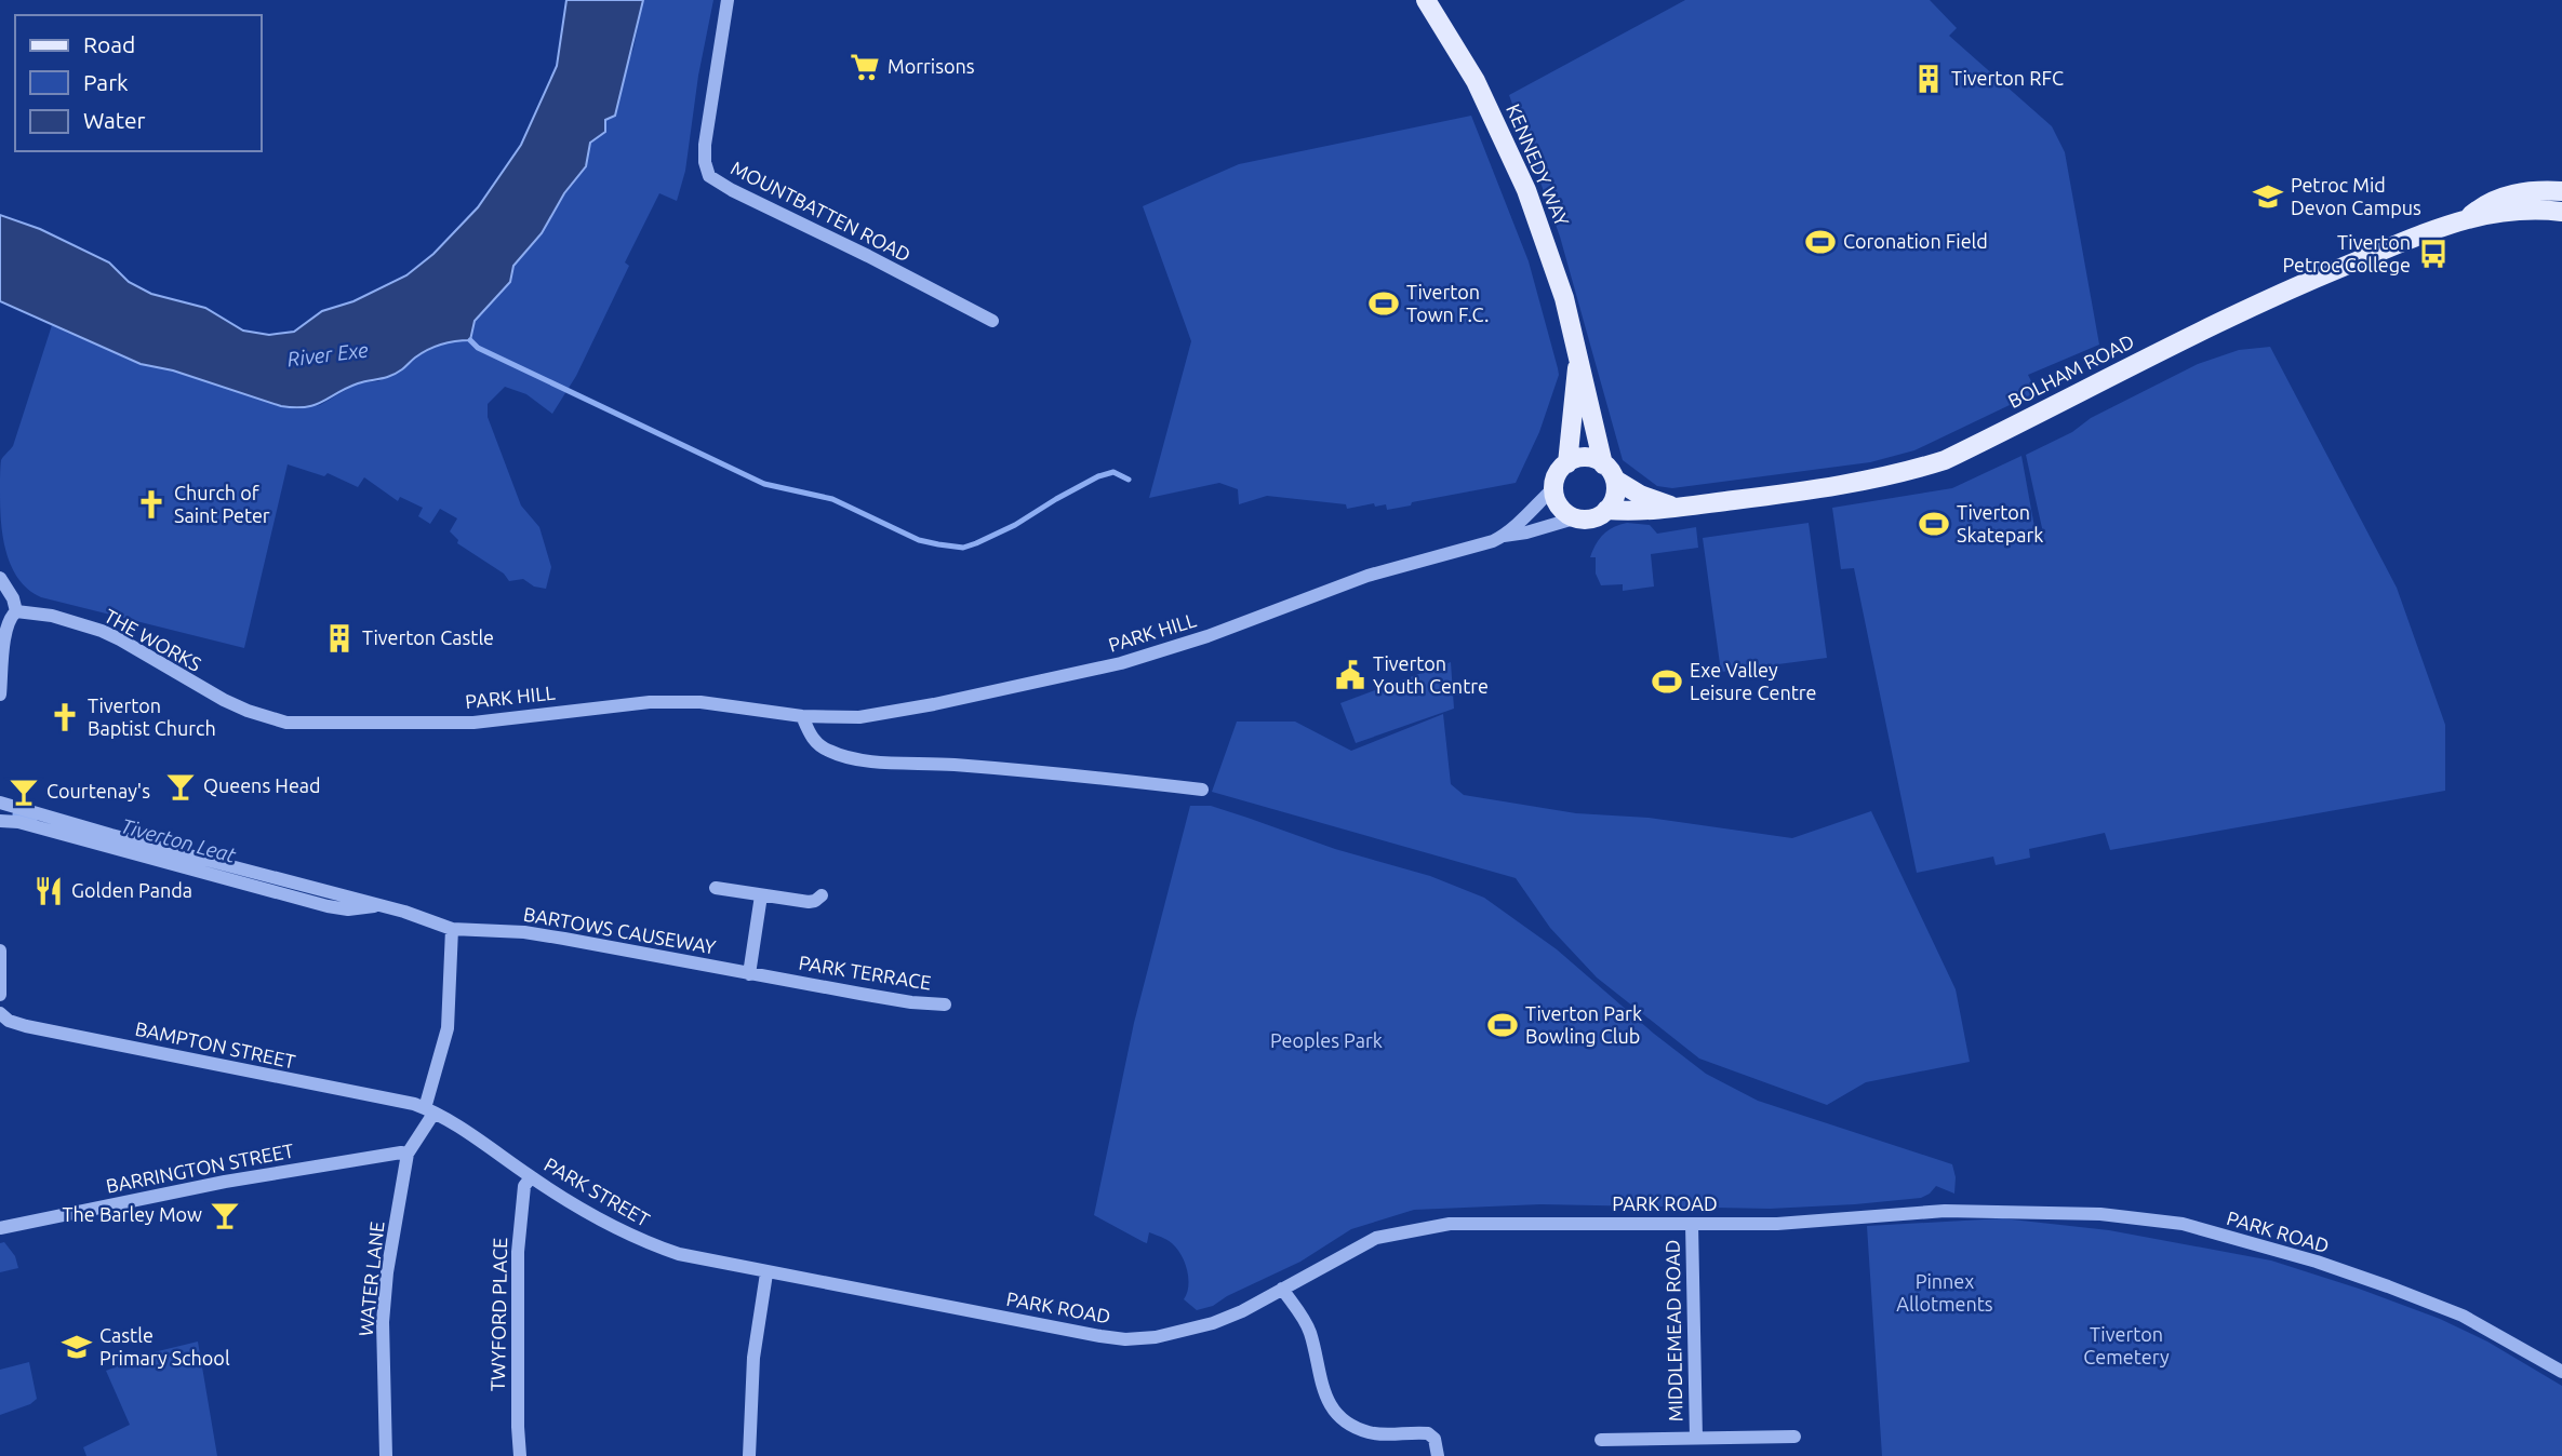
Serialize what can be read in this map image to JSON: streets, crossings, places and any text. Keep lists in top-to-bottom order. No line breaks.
{"streets":{"main road":["KENNEDY WAY","BOLHAM ROAD"],"street":["MOUNTBATTEN ROAD","PARK HILL","THE WORKS","BARTOWS CAUSEWAY","PARK TERRACE","BAMPTON STREET","BARRINGTON STREET","PARK STREET","PARK ROAD","WATER LANE","TWYFORD PLACE","MIDDLEMEAD ROAD"]},"crossings":[["KENNEDY WAY","BOLHAM ROAD"],["KENNEDY WAY","PARK HILL"],["BOLHAM ROAD","PARK HILL"],["PARK HILL","THE WORKS"],["BARTOWS CAUSEWAY","PARK TERRACE"],["BARTOWS CAUSEWAY","WATER LANE"],["BAMPTON STREET","PARK STREET"],["BAMPTON STREET","WATER LANE"],["BARRINGTON STREET","WATER LANE"],["PARK STREET","PARK ROAD"],["PARK STREET","WATER LANE"],["PARK STREET","TWYFORD PLACE"],["PARK ROAD","MIDDLEMEAD ROAD"]],"water":["River Exe","Tiverton Leat"],"parks":["Peoples Park","Pinnex Allotments","Tiverton Cemetery"],"places":{"supermarket":["Morrisons"],"building":["Tiverton RFC","Tiverton Castle"],"school or university":["Petroc Mid Devon Campus","Castle Primary School"],"sports":["Coronation Field","Tiverton Town F.C.","Tiverton Skatepark","Exe Valley Leisure Centre","Tiverton Park Bowling Club"],"bus stop":["Tiverton Petroc College"],"church":["Church of Saint Peter","Tiverton Baptist Church"],"public building":["Tiverton Youth Centre"],"bar":["Queens Head","Courtenay's","The Barley Mow"],"restaurant":["Golden Panda"]},"legend":["Road","Park","Water"]}
